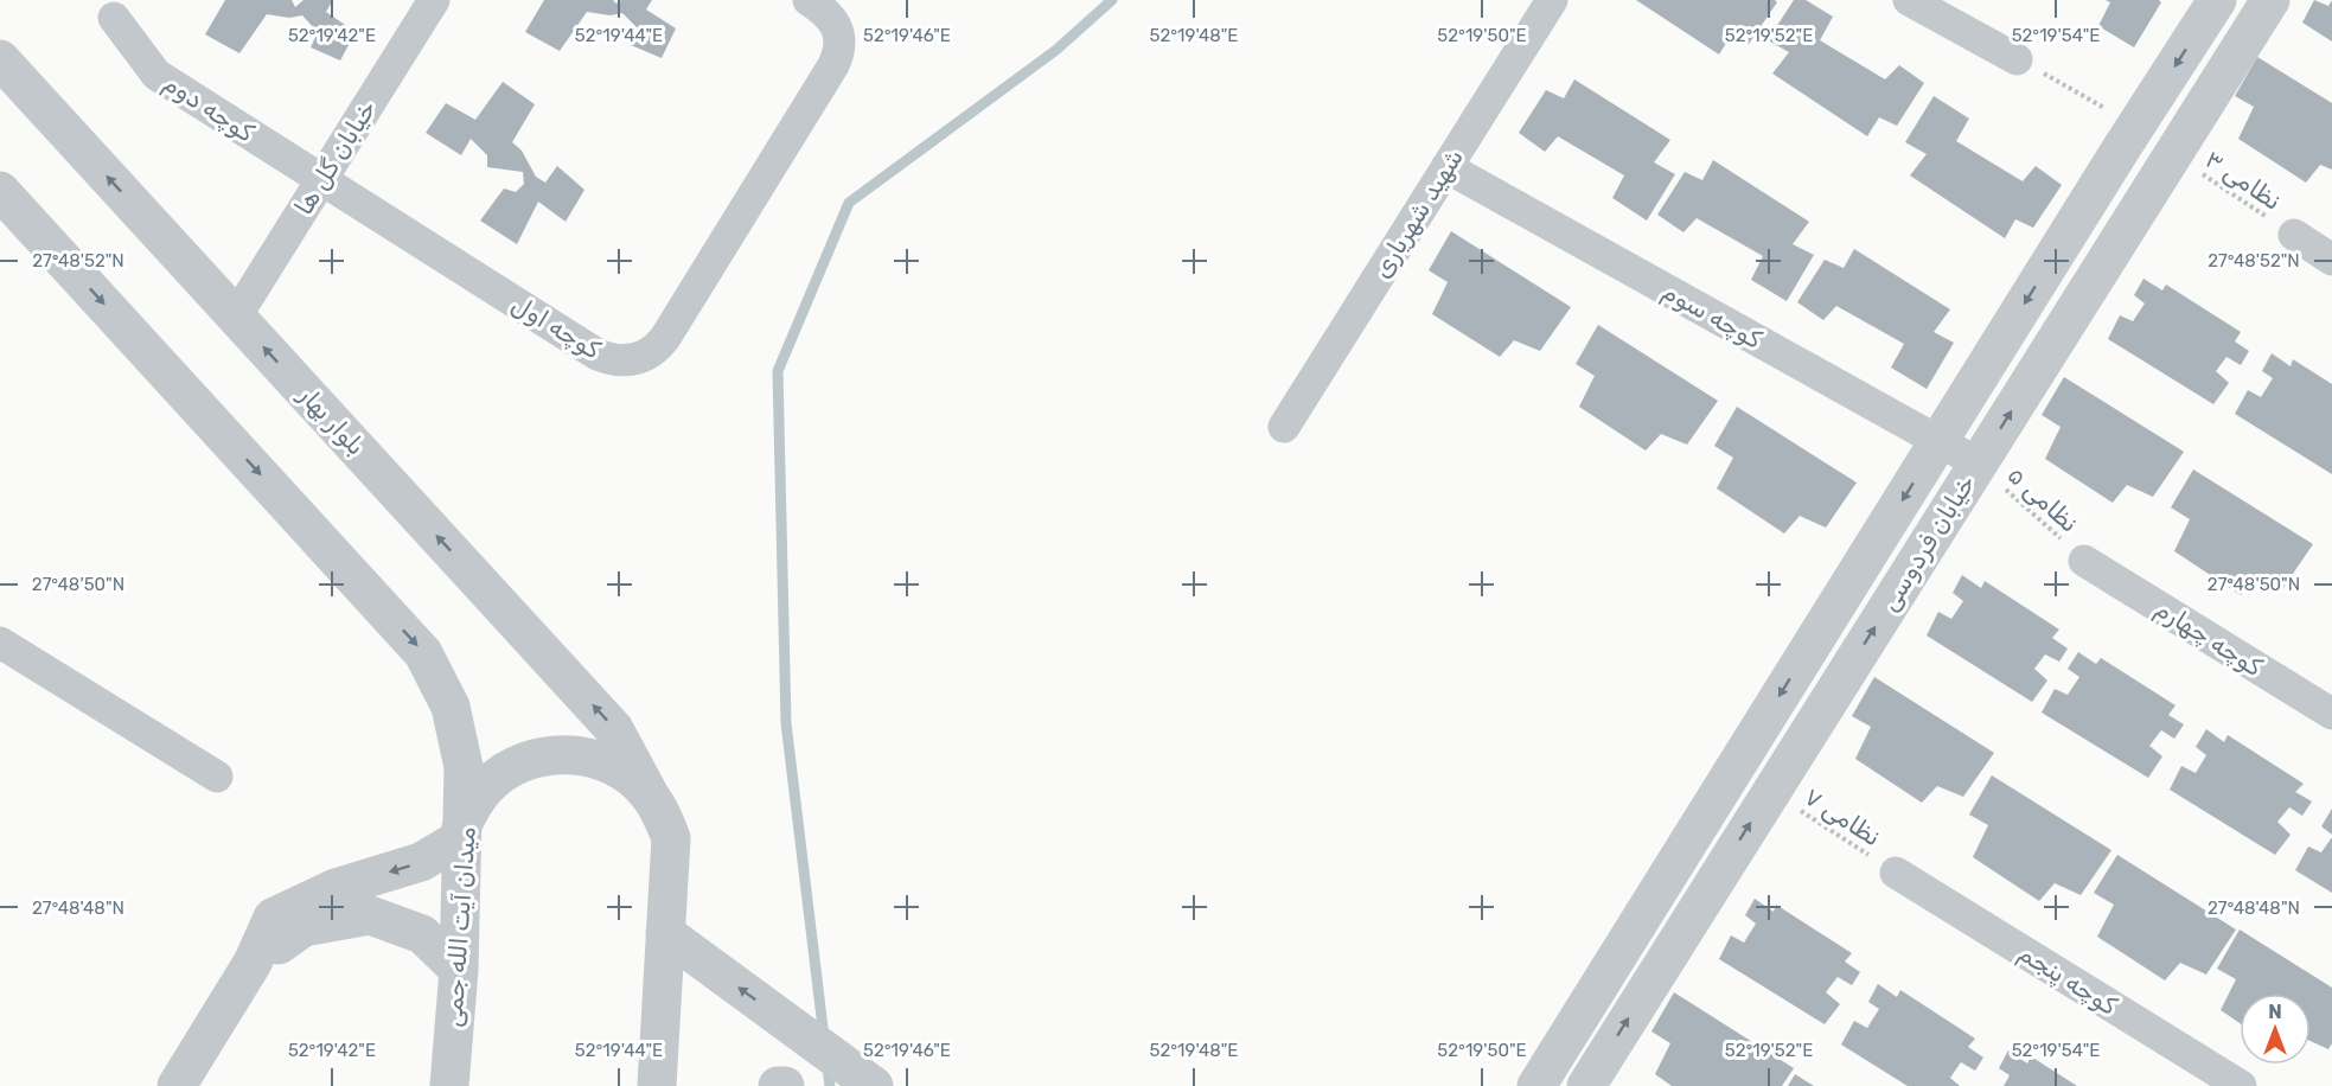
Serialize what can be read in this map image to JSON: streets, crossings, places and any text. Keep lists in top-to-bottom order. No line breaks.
{"streets":{"street":["کوچه دوم","خیابان گل ها","شهید شهریاری","کوچه سوم","کوچه اول","بلوار بهار","خیابان فردوسی","کوچه چهارم","میدان آیت الله جمی","کوچه پنجم"],"path":["نظامی ۳","نظامی ۵","نظامی ۷"]},"crossings":[["کوچه دوم","خیابان گل ها"],["کوچه دوم","کوچه اول"],["خیابان گل ها","کوچه اول"],["خیابان گل ها","بلوار بهار"],["نظامی ۳","خیابان فردوسی"],["شهید شهریاری","کوچه سوم"],["کوچه سوم","نظامی ۵"],["کوچه سوم","خیابان فردوسی"],["بلوار بهار","میدان آیت الله جمی"],["نظامی ۵","خیابان فردوسی"],["نظامی ۵","کوچه چهارم"],["خیابان فردوسی","نظامی ۷"],["نظامی ۷","کوچه پنجم"]],"north":"top","coordinates":["52°19'42\"E","52°19'44\"E","52°19'46\"E","52°19'48\"E","52°19'50\"E","52°19'52\"E","52°19'54\"E","27°48'52\"N","27°48'50\"N","27°48'48\"N"]}
